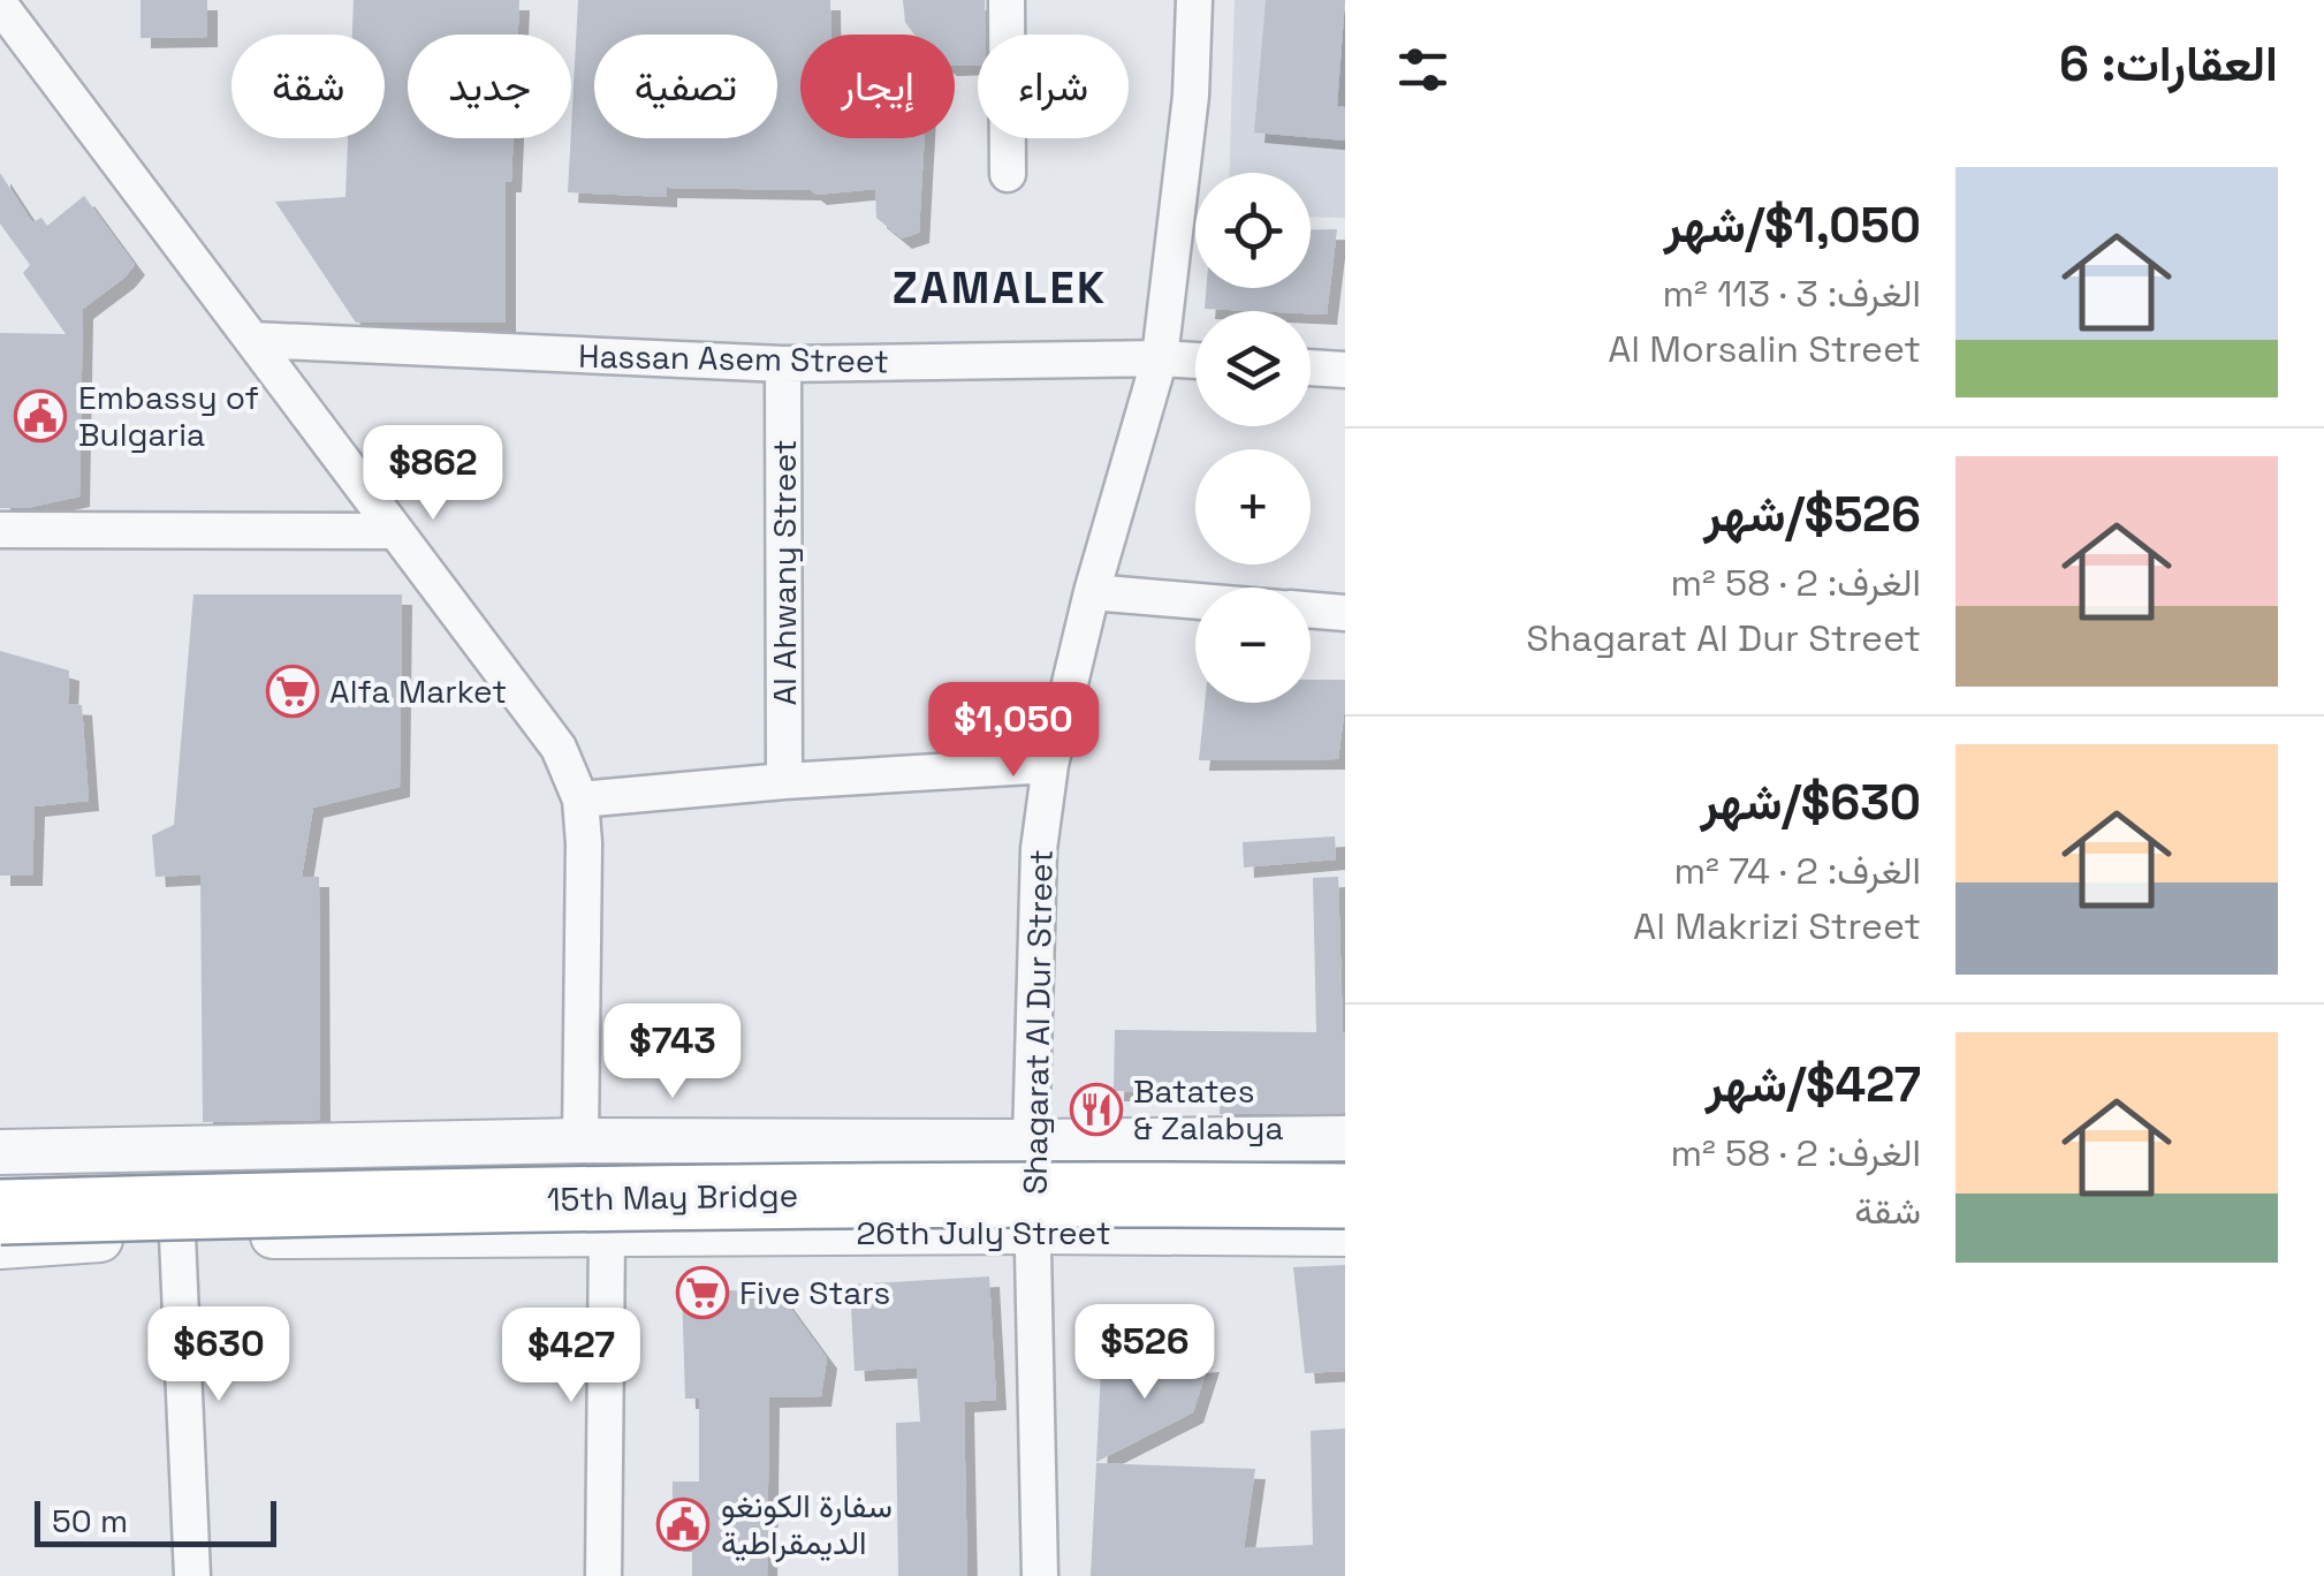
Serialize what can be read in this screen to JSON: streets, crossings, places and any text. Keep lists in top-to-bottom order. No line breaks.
{"streets":{"highway":["15th May Bridge"],"street":["Hassan Asem Street","Al Ahwany Street","Shagarat Al Dur Street","26th July Street"]},"crossings":[["Hassan Asem Street","Al Ahwany Street"],["Hassan Asem Street","Shagarat Al Dur Street"],["Shagarat Al Dur Street","26th July Street"]],"districts":["ZAMALEK"],"places":{"public building":["Embassy of Bulgaria","سفارة الكونغو الديمقراطية"],"supermarket":["Alfa Market","Five Stars"],"restaurant":["Batates & Zalabya"]},"scale_bar":"50 m","page":{"heading":"العقارات: 6","chip":["شراء","إيجار","تصفية","جديد","شقة"],"list":[{"name":"$1,050/شهر","note":"الغرف: 3 · 113 m² · Al Morsalin Street"},{"name":"$526/شهر","note":"الغرف: 2 · 58 m² · Shagarat Al Dur Street"},{"name":"$630/شهر","note":"الغرف: 2 · 74 m² · Al Makrizi Street"},{"name":"$427/شهر","note":"الغرف: 2 · 58 m² · شقة"}],"map_buttons":["+","−"],"price":["$862","$1,050","$743","$526","$630","$427"],"scale":"50 m"}}
